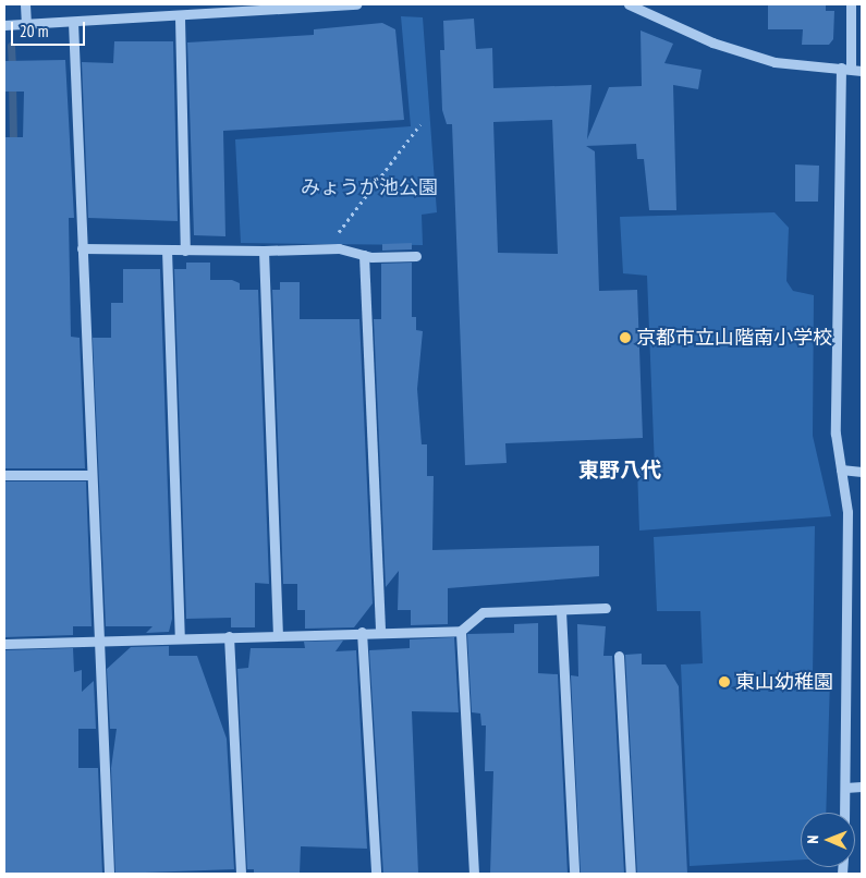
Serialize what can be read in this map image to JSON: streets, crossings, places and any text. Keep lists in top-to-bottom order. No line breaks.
{"districts":["東野八代"],"parks":["みょうが池公園"],"places":["京都市立山階南小学校","東山幼稚園"],"scale_bar":"20 m","north":"left"}
